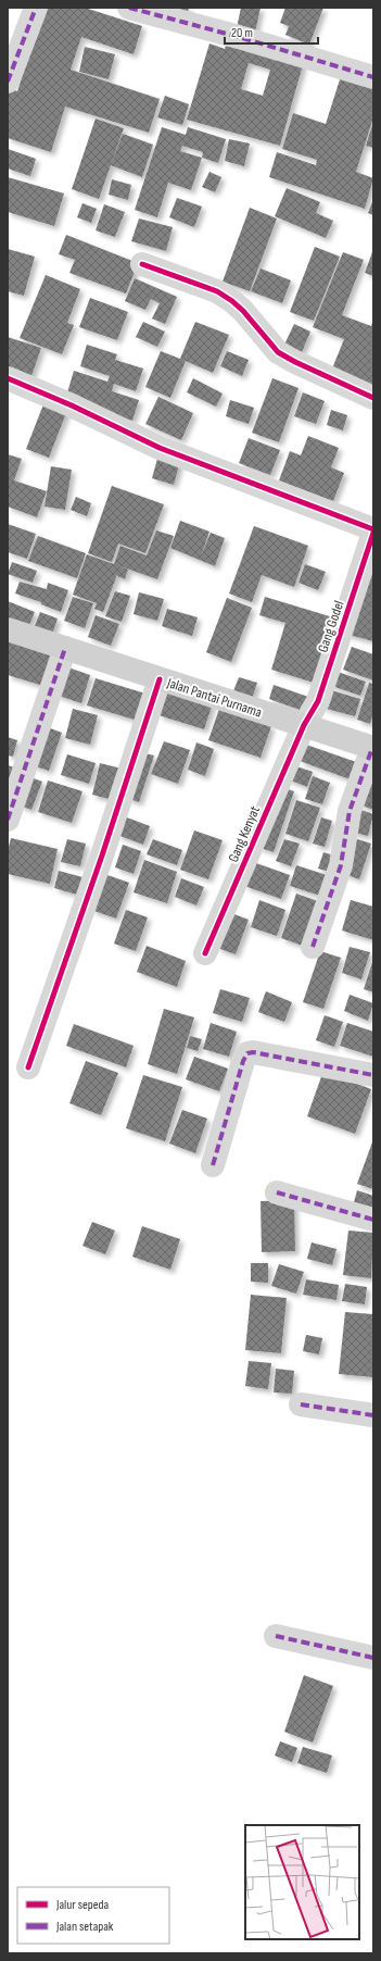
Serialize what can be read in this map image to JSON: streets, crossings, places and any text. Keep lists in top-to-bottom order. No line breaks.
{"streets":{"street":["Gang Godel","Jalan Pantai Purnama","Gang Kenyat"]},"crossings":[["Gang Godel","Jalan Pantai Purnama"],["Gang Godel","Gang Kenyat"],["Jalan Pantai Purnama","Gang Kenyat"]],"legend":["Jalur sepeda","Jalan setapak"],"scale_bar":"20 m"}
